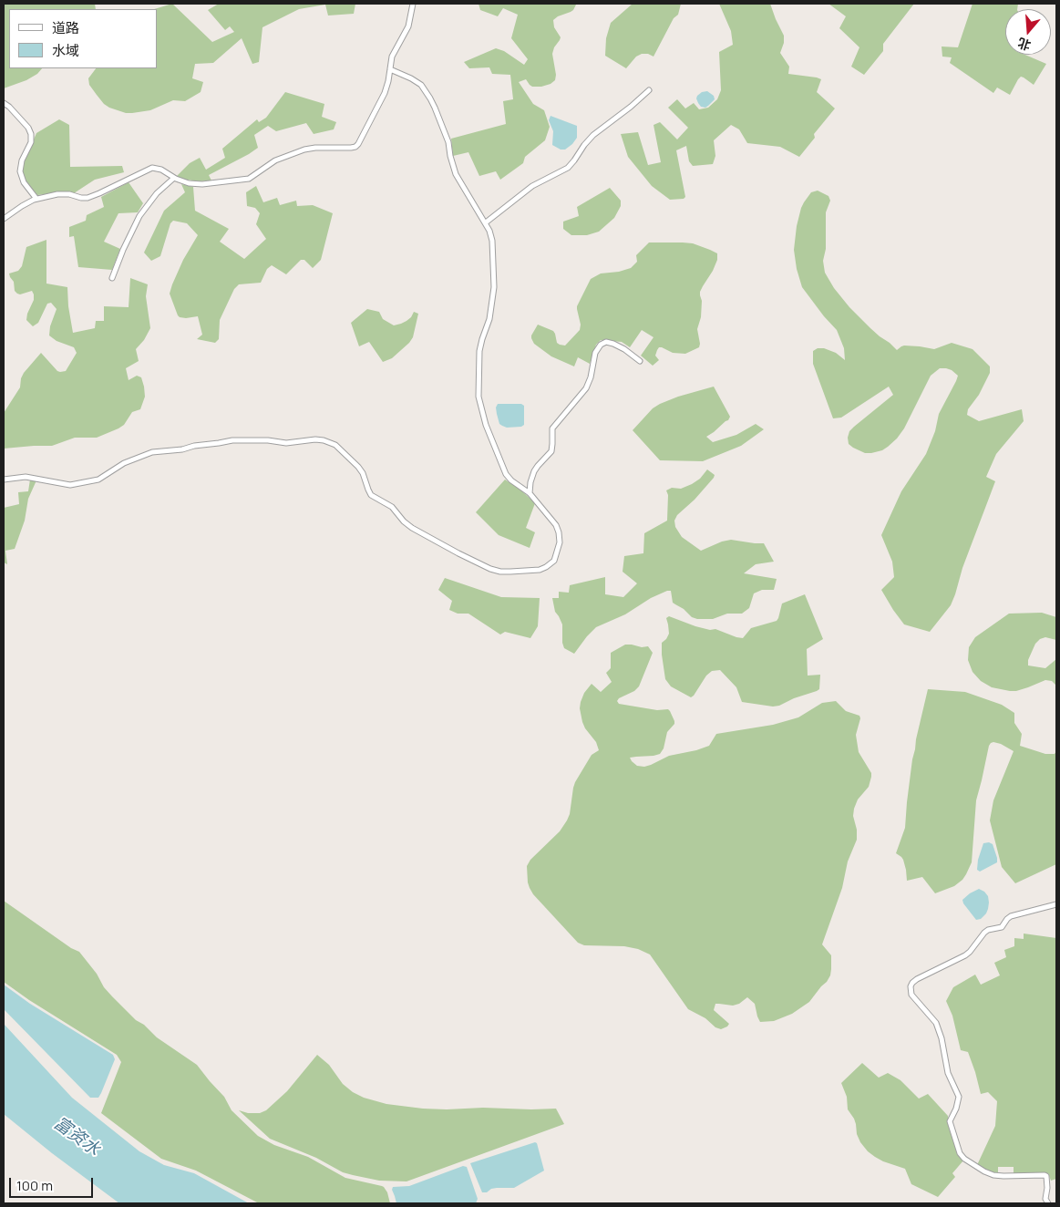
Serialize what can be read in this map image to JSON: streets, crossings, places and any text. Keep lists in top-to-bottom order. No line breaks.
{"water":["富资水"],"legend":["道路","水域"],"scale_bar":"100 m","north":"bottom"}
